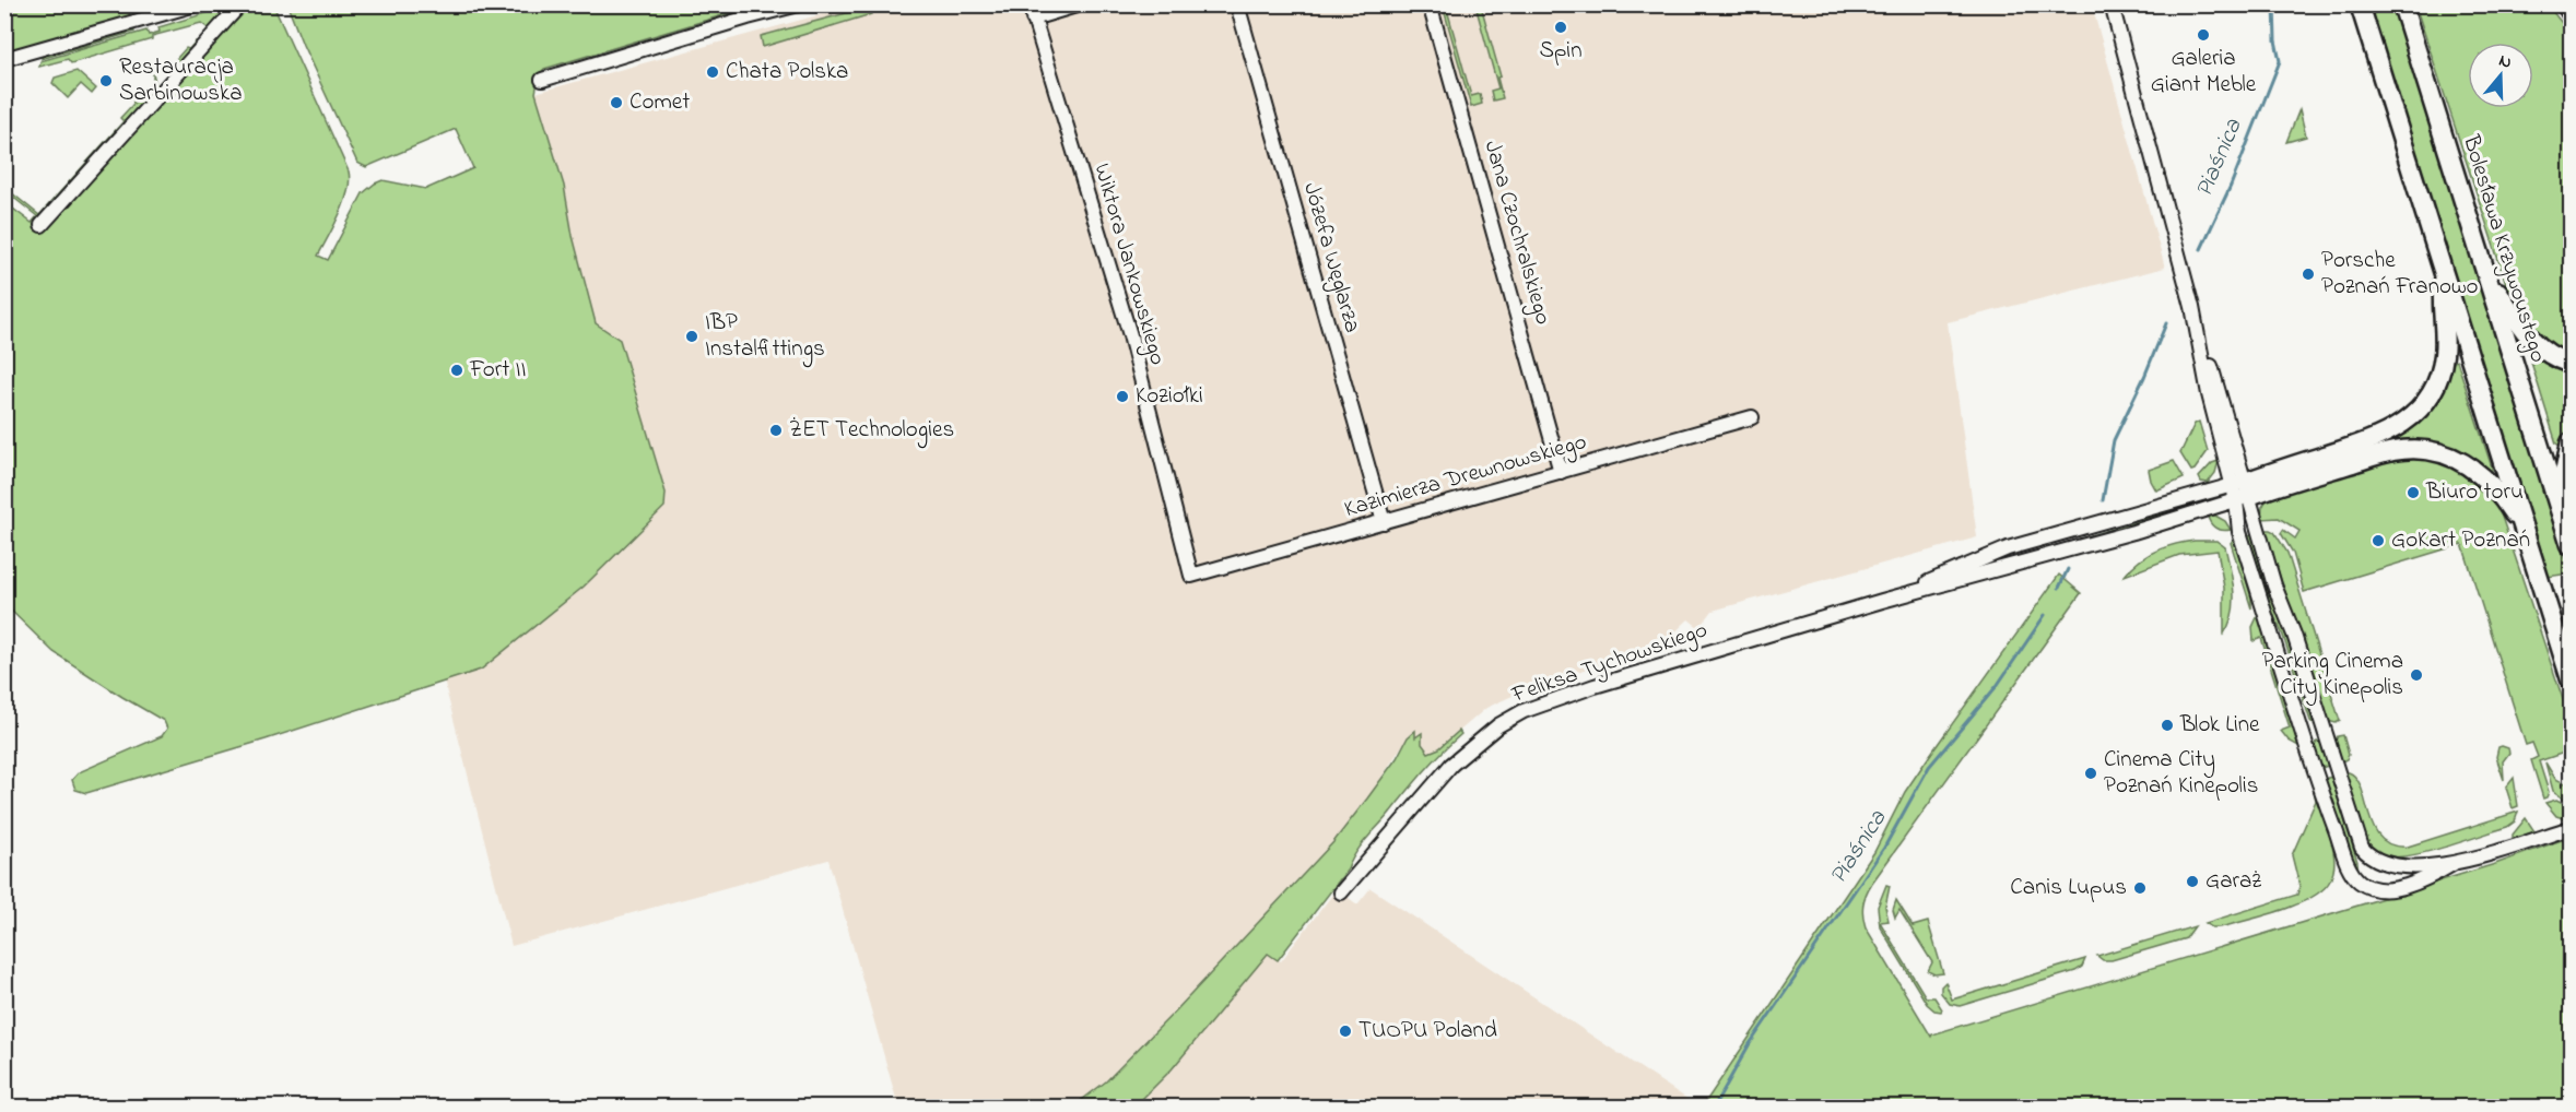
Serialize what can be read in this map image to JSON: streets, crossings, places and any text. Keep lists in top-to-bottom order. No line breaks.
{"streets":{"main road":["Bolesława Krzywoustego"],"street":["Jana Czochralskiego","Józefa Węglarza","Wiktora Jankowskiego","Kazimierza Drewnowskiego","Feliksa Tychowskiego"]},"crossings":[["Jana Czochralskiego","Kazimierza Drewnowskiego"],["Józefa Węglarza","Kazimierza Drewnowskiego"],["Wiktora Jankowskiego","Kazimierza Drewnowskiego"]],"water":["Piaśnica"],"places":["Spin","Galeria Giant Meble","Chata Polska","Restauracja Sarbinowska","Comet","Porsche Poznań Franowo","IBP Instalfittings","Fort II","Koziołki","ŻET Technologies","Biuro toru","GoKart Poznań","Parking Cinema City Kinepolis","Blok Line","Cinema City Poznań Kinepolis","Garaż","Canis Lupus","TUOPU Poland"],"north":"top"}
